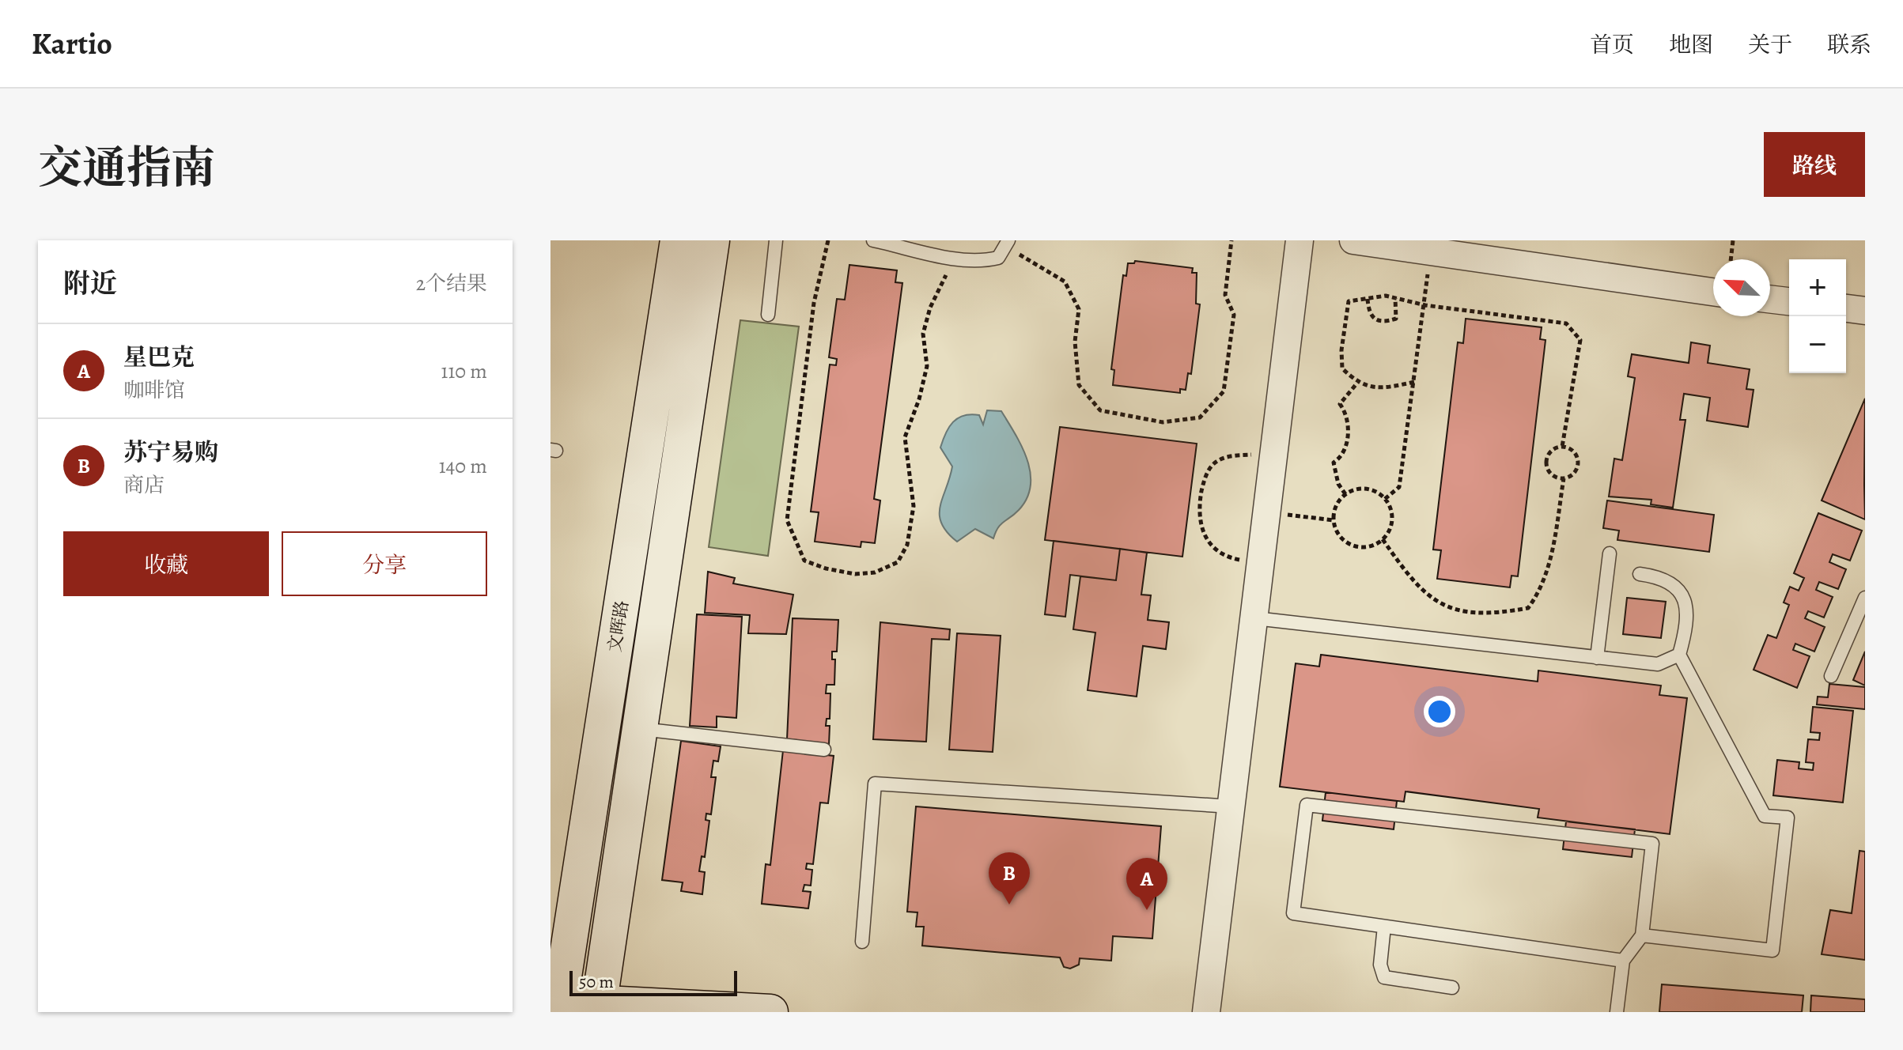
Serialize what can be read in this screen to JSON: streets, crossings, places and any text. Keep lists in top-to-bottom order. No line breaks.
{"streets":{"main road":["文晖路"]},"scale_bar":"50 m","north":"top left","page":{"header":"Kartio","nav":["首页","地图","关于","联系"],"title":"交通指南","buttons":["路线",["收藏","分享"]],"heading":["附近","2个结果"],"map_buttons":["+","−"],"list":[{"mark":"A","name":"星巴克","note":"咖啡馆","value":"110 m"},{"mark":"B","name":"苏宁易购","note":"商店","value":"140 m"}],"pins":["B","A"],"scale":"50 m"}}
